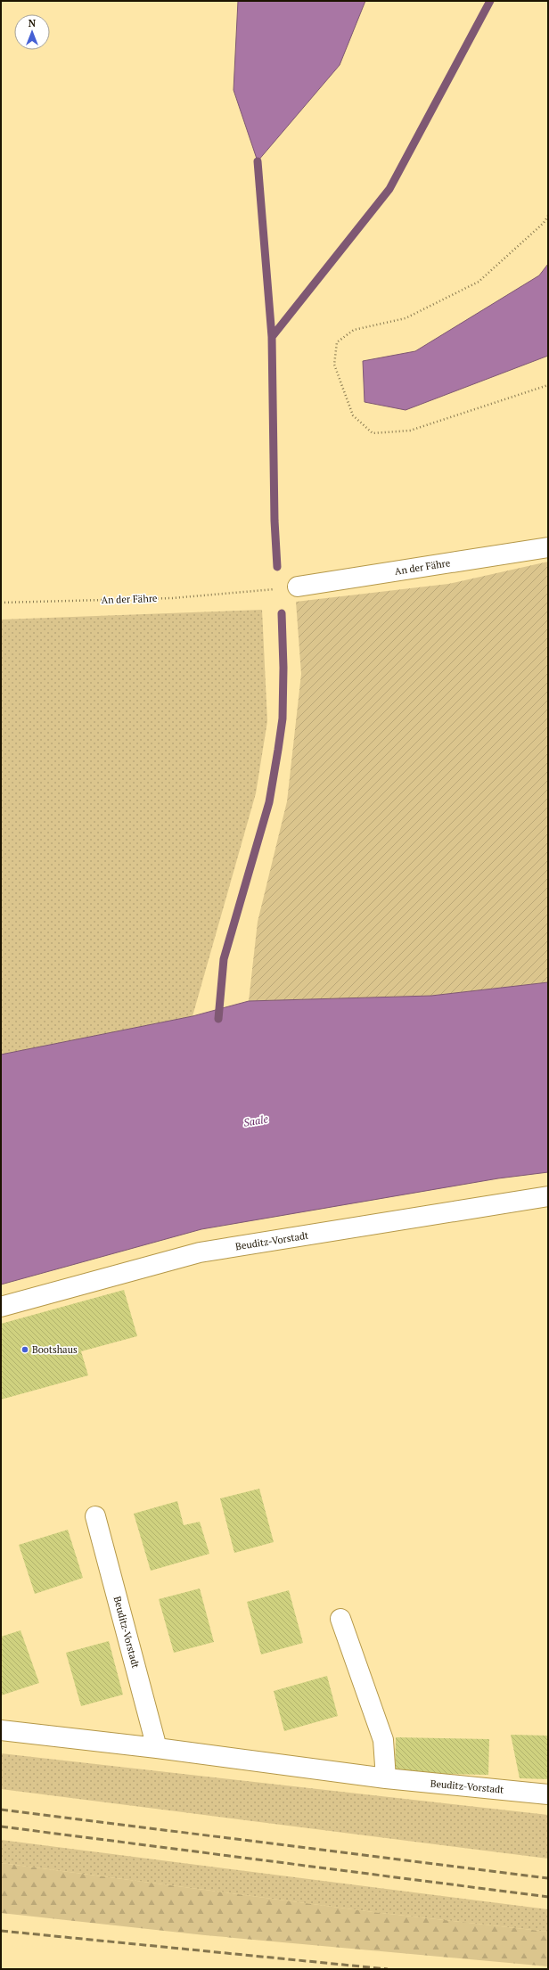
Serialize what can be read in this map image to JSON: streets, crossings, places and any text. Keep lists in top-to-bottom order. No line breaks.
{"streets":{"street":["An der Fähre","Beuditz-Vorstadt"]},"water":["Saale"],"places":["Bootshaus"],"north":"top"}
